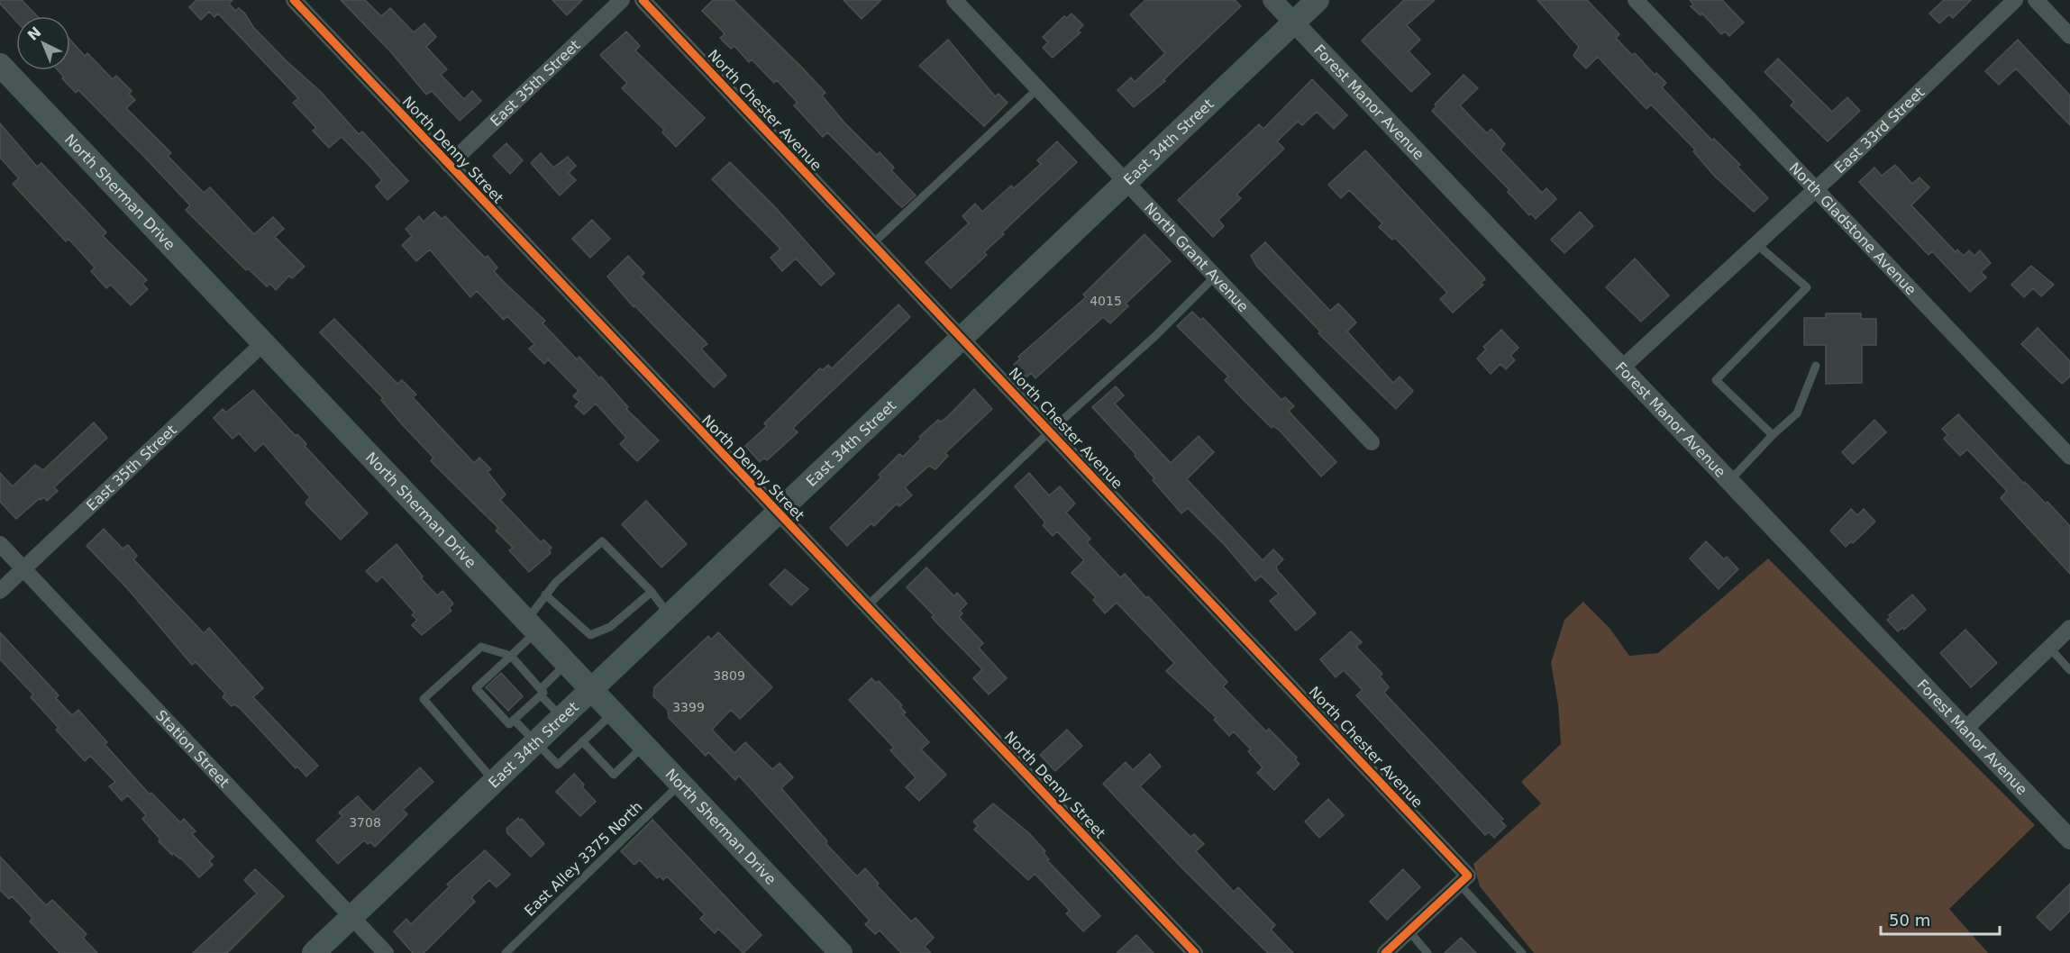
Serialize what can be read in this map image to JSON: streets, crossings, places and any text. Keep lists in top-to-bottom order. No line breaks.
{"streets":{"main road":["East 34th Street","North Sherman Drive"],"street":["East 35th Street","Forest Manor Avenue","North Chester Avenue","East 33rd Street","North Denny Street","North Gladstone Avenue","North Grant Avenue","Station Street"],"lane":["East Alley 3375 North"]},"crossings":[["East 35th Street","North Denny Street"],["East 35th Street","North Sherman Drive"],["East 35th Street","Station Street"],["Forest Manor Avenue","East 33rd Street"],["Forest Manor Avenue","East 34th Street"],["North Chester Avenue","East 34th Street"],["East 33rd Street","North Gladstone Avenue"],["East 34th Street","North Denny Street"],["East 34th Street","North Sherman Drive"],["East 34th Street","North Grant Avenue"],["East 34th Street","Station Street"],["North Sherman Drive","East Alley 3375 North"]],"house_numbers":["4015","3809","3399","3708"],"scale_bar":"50 m","north":"top left"}
